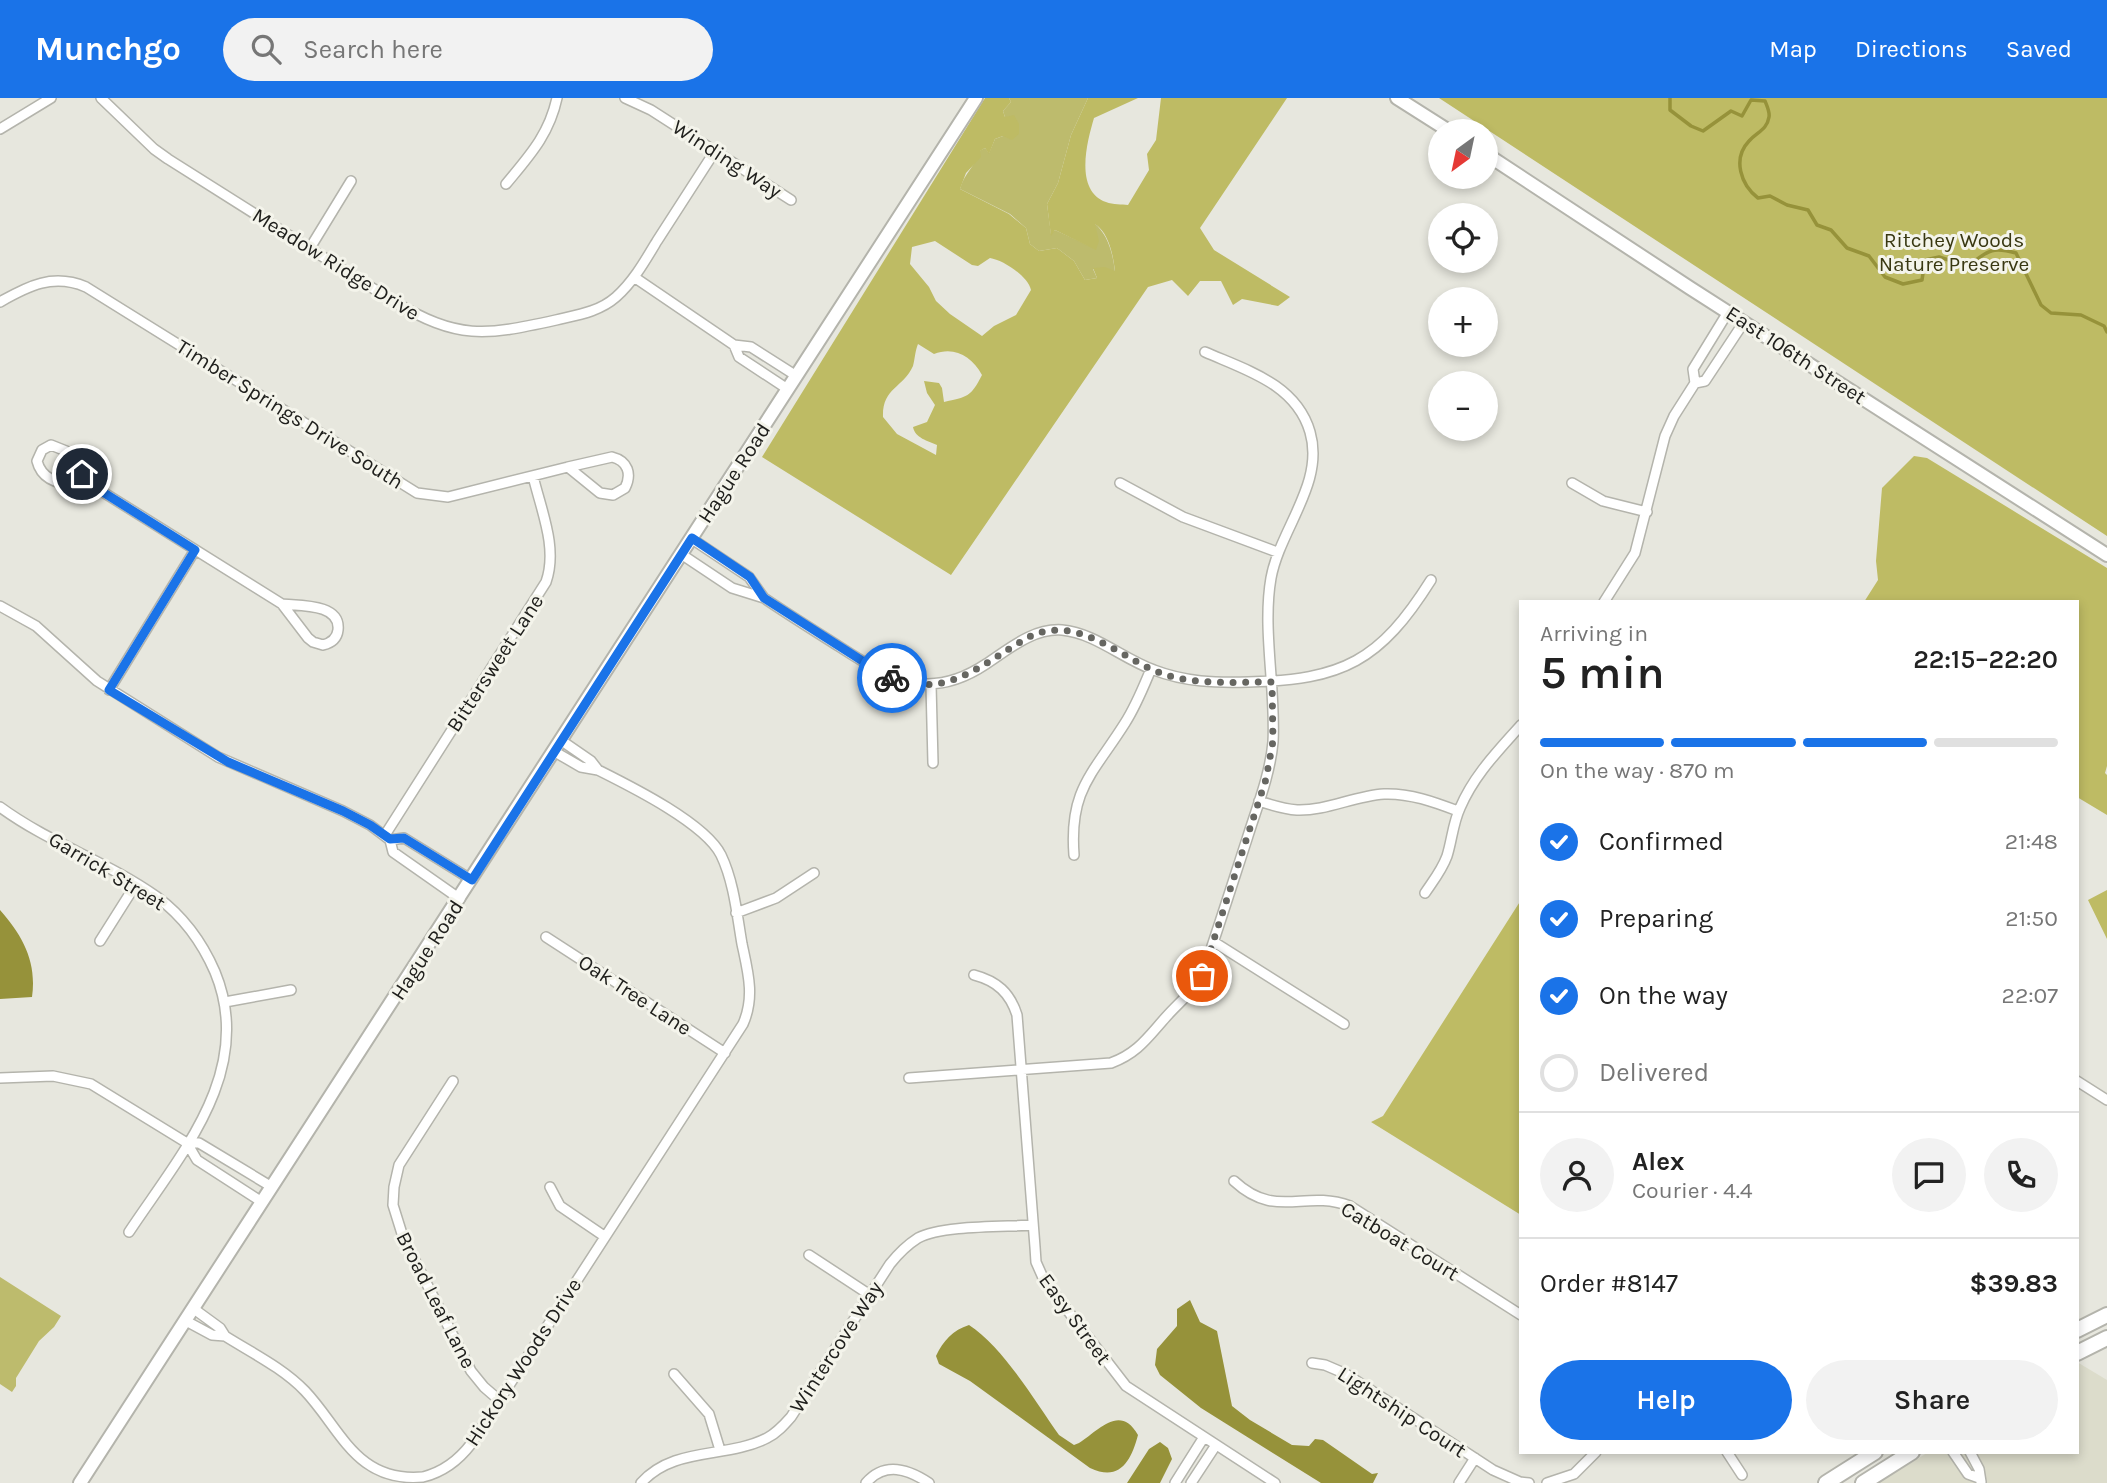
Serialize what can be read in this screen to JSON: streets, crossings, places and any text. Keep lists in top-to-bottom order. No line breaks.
{"streets":{"street":["Winding Way","Meadow Ridge Drive","East 106th Street","Timber Springs Drive South","Hague Road","Bittersweet Lane","Garrick Street","Oak Tree Lane","Catboat Court","Broad Leaf Lane","Easy Street","Wintercove Way","Hickory Woods Drive","Lightship Court"]},"crossings":[["Winding Way","Meadow Ridge Drive"],["Timber Springs Drive South","Bittersweet Lane"],["Hague Road","Hickory Woods Drive"],["Oak Tree Lane","Hickory Woods Drive"],["Broad Leaf Lane","Hickory Woods Drive"],["Easy Street","Wintercove Way"]],"parks":["Ritchey Woods Nature Preserve"],"north":"bottom left","page":{"header":"Munchgo","search":"Search here","nav":["Map","Directions","Saved"],"map_buttons":["+","−"],"heading":["5 min","Arriving in","22:15–22:20"],"panel":["Alex","Courier · 4.4","Order #8147","$39.83"],"bar":"On the way · 870 m","list":[["Confirmed","21:48"],["Preparing","21:50"],["On the way","22:07"],"Delivered"],"buttons":["Help","Share"]}}
